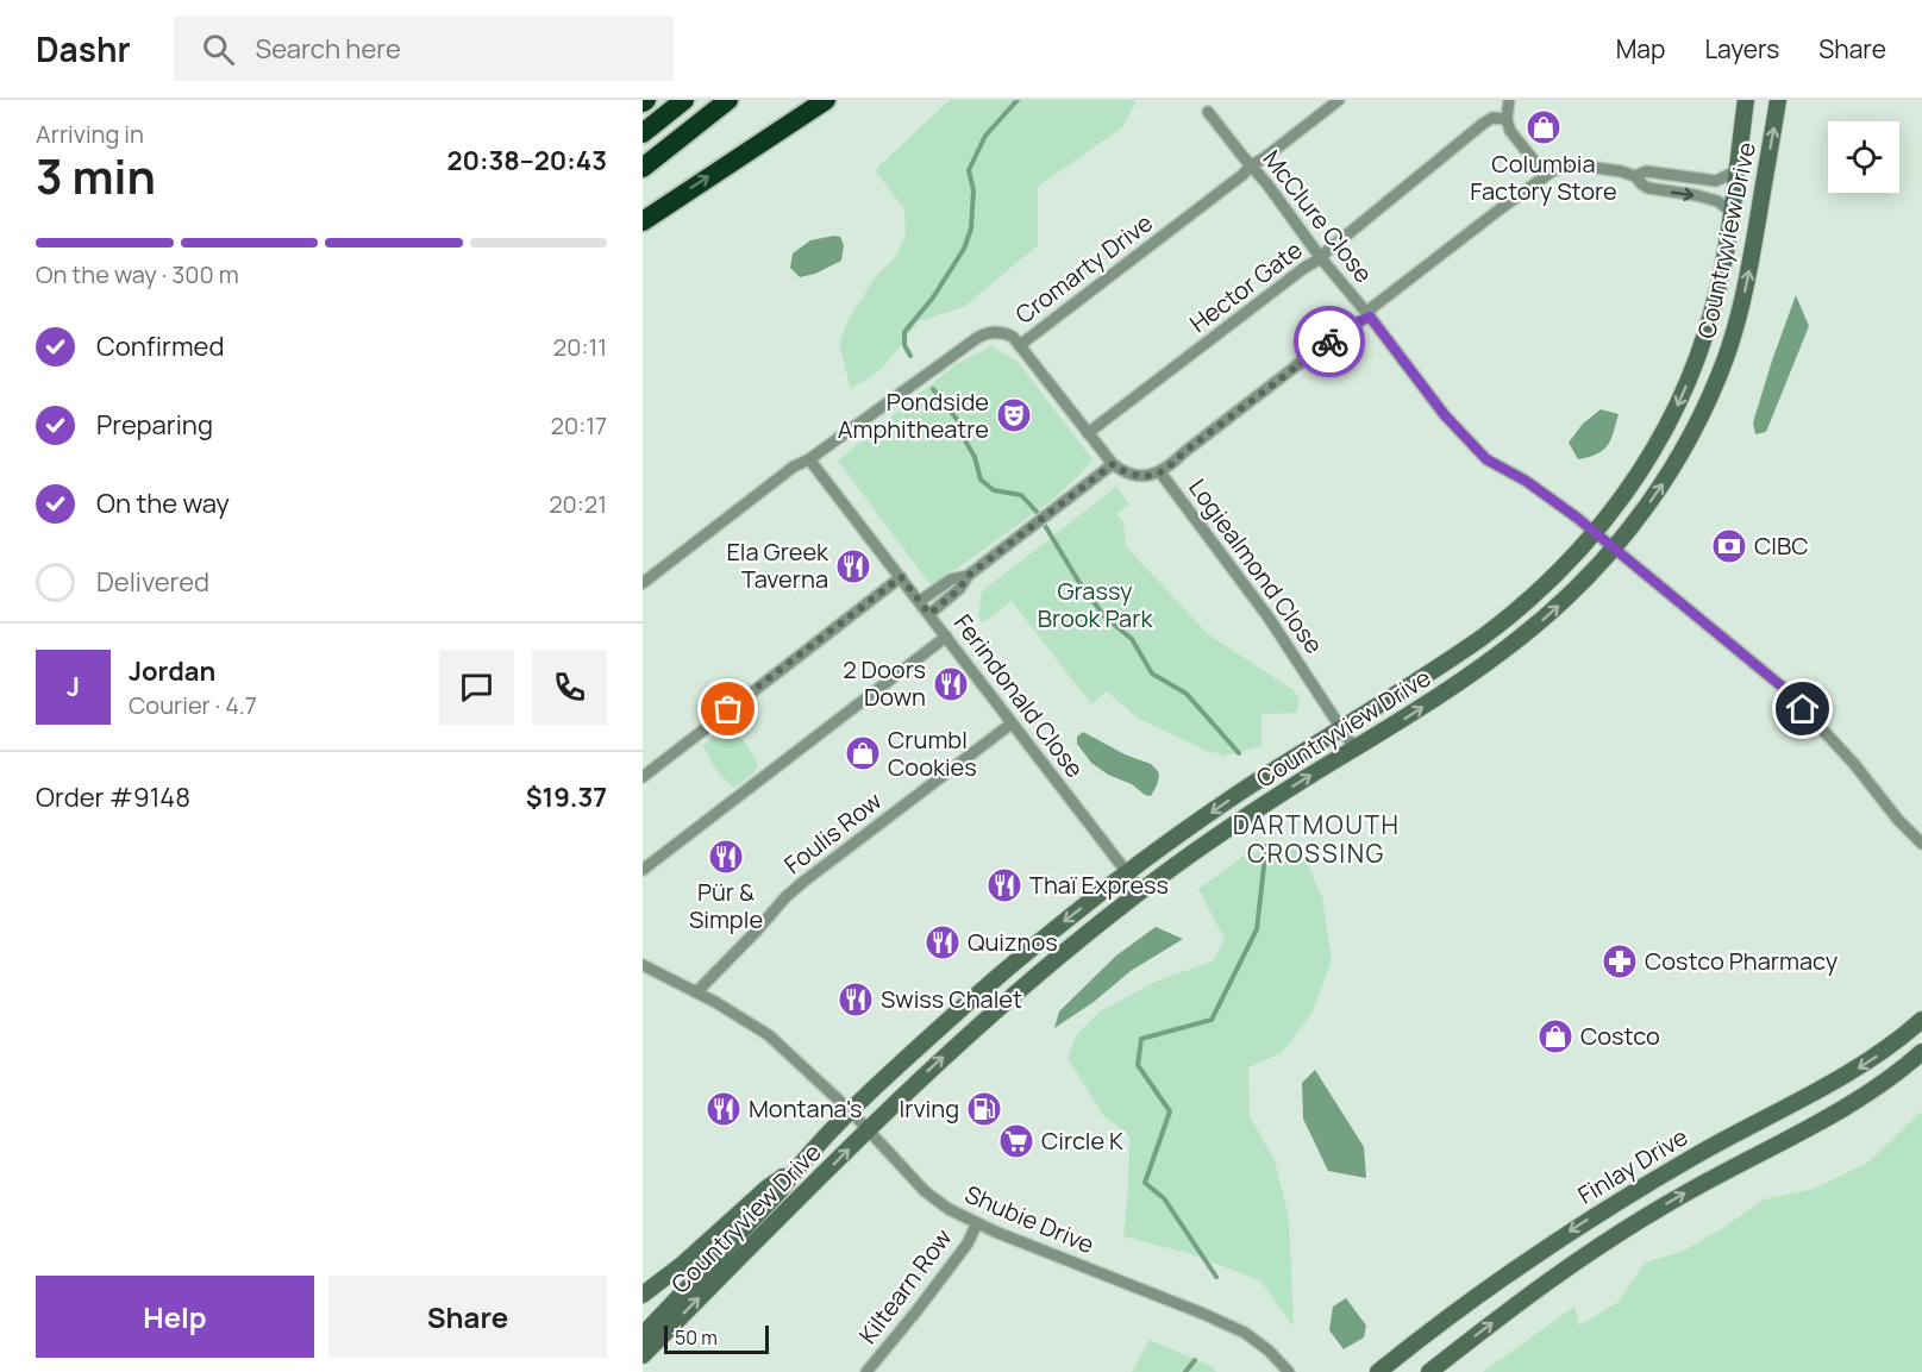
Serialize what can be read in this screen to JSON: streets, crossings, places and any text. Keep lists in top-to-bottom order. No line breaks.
{"streets":{"street":["McClure Close","Countryview Drive","Cromarty Drive","Hector Gate","Logiealmond Close","Ferindonald Close","Foulis Row","Finlay Drive","Shubie Drive","Kiltearn Row"]},"crossings":[["McClure Close","Countryview Drive"],["McClure Close","Cromarty Drive"],["McClure Close","Hector Gate"],["Countryview Drive","Logiealmond Close"],["Countryview Drive","Ferindonald Close"],["Countryview Drive","Shubie Drive"],["Cromarty Drive","Ferindonald Close"],["Ferindonald Close","Foulis Row"],["Foulis Row","Shubie Drive"],["Shubie Drive","Kiltearn Row"]],"districts":["DARTMOUTH CROSSING"],"parks":["Grassy Brook Park"],"places":{"shop":["Columbia Factory Store","Crumbl Cookies","Costco"],"theatre":["Pondside Amphitheatre"],"bank":["CIBC"],"restaurant":["Ela Greek Taverna","2 Doors Down","Pür & Simple","Thaï Express","Quiznos","Swiss Chalet","Montana's"],"pharmacy":["Costco Pharmacy"],"fuel station":["Irving"],"supermarket":["Circle K"]},"scale_bar":"50 m","page":{"header":"Dashr","search":"Search here","nav":["Map","Layers","Share"],"heading":["3 min","Arriving in","20:38–20:43"],"panel":["Jordan","Courier · 4.7","Order #9148","$19.37"],"bar":"On the way · 300 m","list":[["Confirmed","20:11"],["Preparing","20:17"],["On the way","20:21"],"Delivered"],"round":"J","buttons":["Help","Share"],"scale":"50 m"}}
